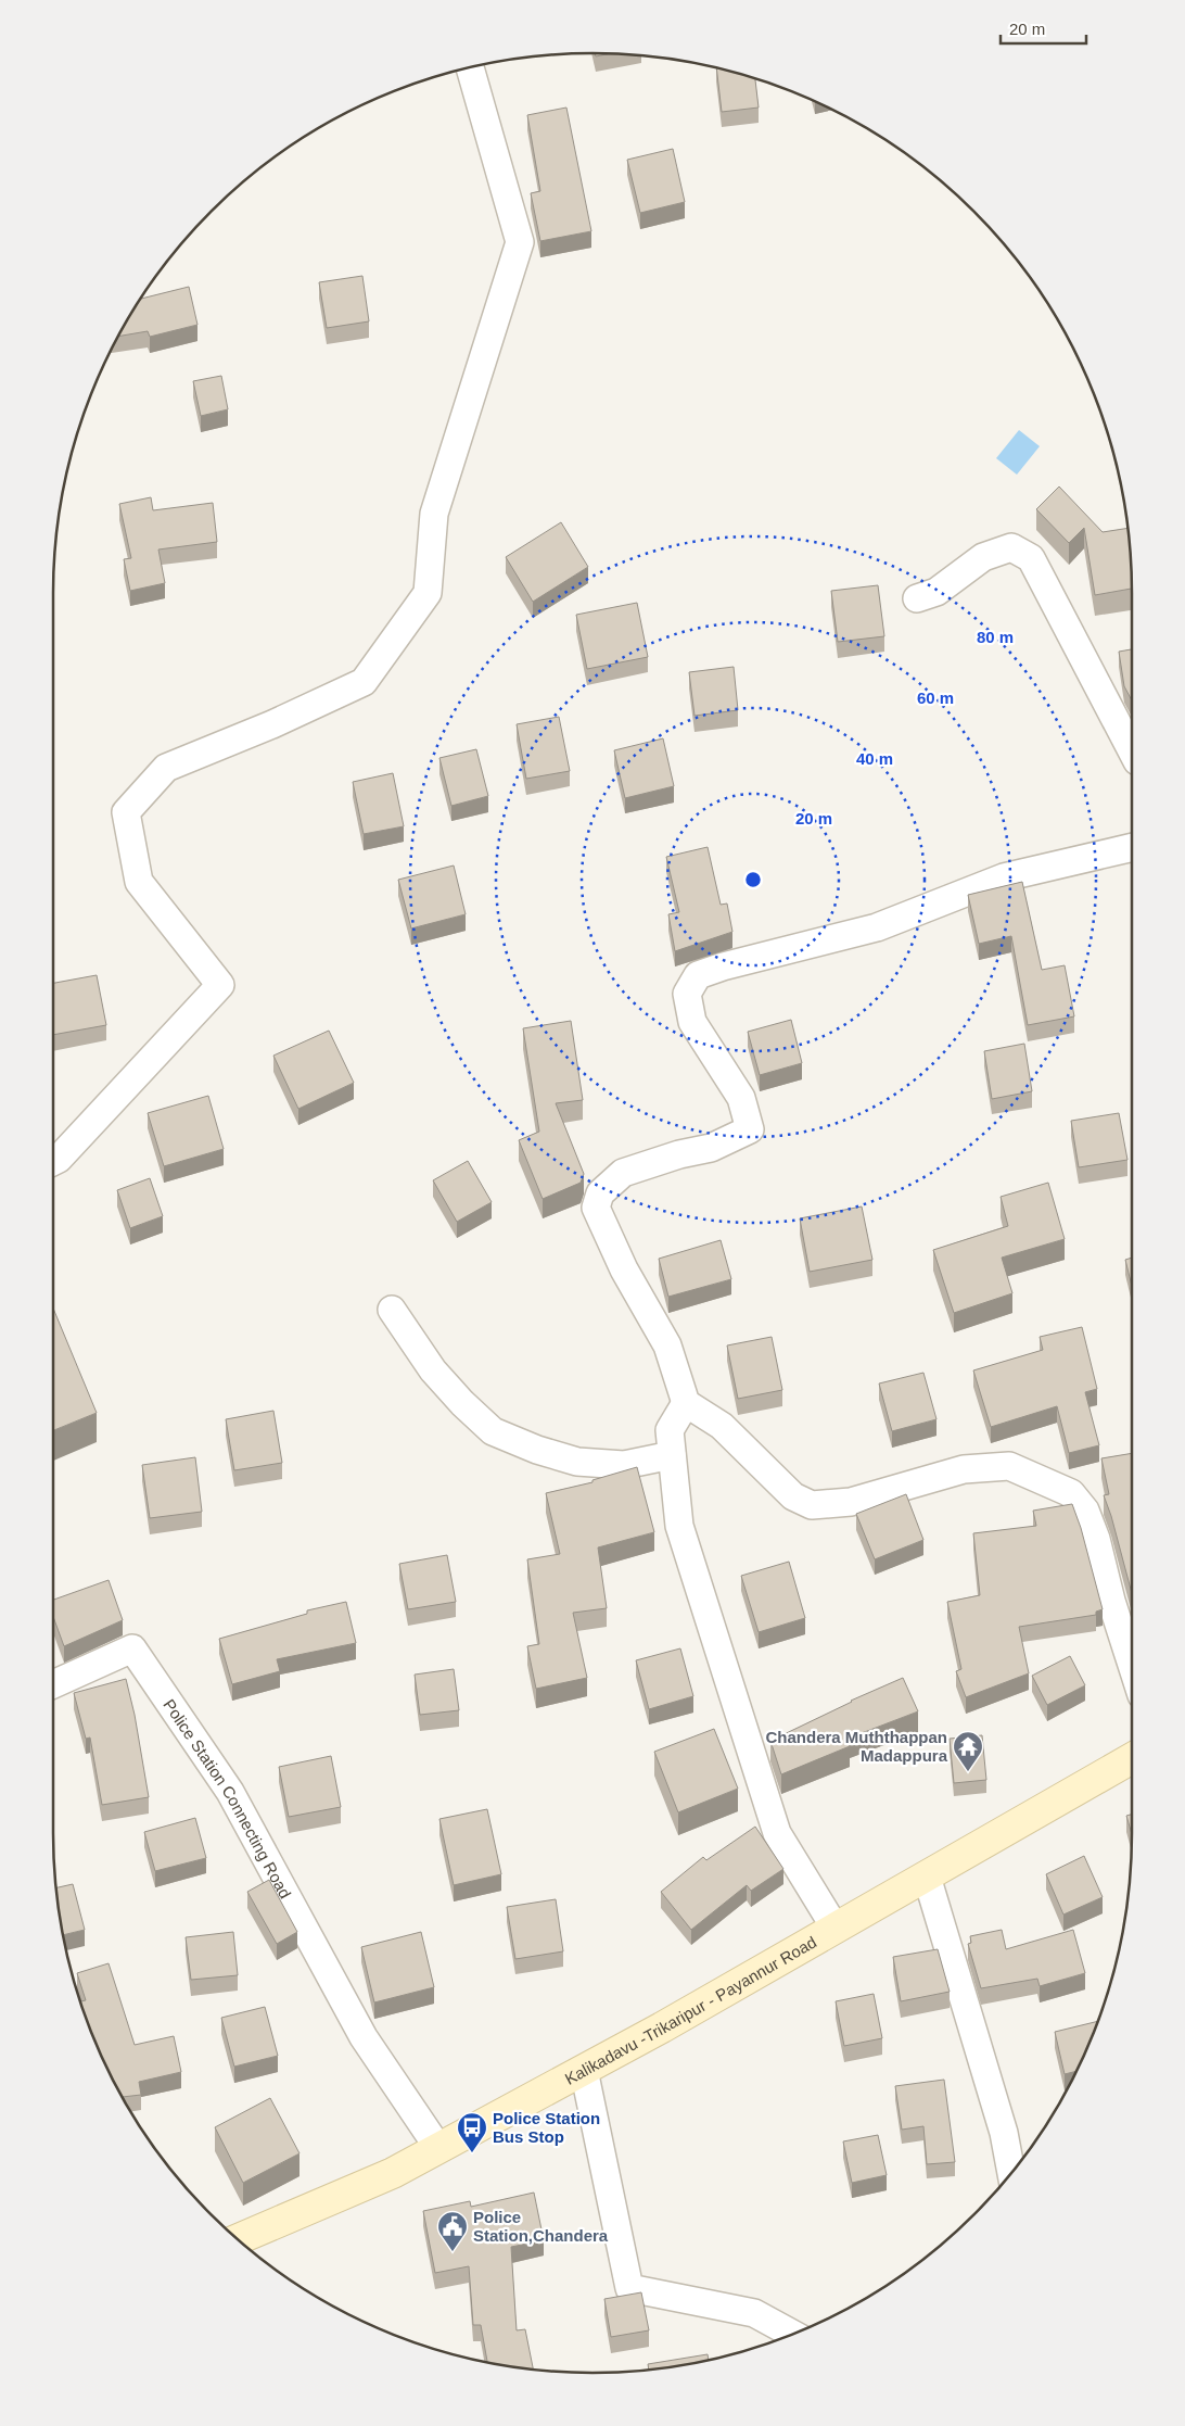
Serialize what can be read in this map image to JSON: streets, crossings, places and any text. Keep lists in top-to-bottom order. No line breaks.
{"streets":{"main road":["Kalikadavu -Trikaripur - Payannur Road"],"street":["Police Station Connecting Road"]},"crossings":[["Police Station Connecting Road","Kalikadavu -Trikaripur - Payannur Road"]],"places":{"temple":["Chandera Muththappan Madappura"],"bus stop":["Police Station Bus Stop"],"public building":["Police Station,Chandera"]},"scale_bar":"20 m","rings":["80 m","60 m","40 m","20 m"]}
